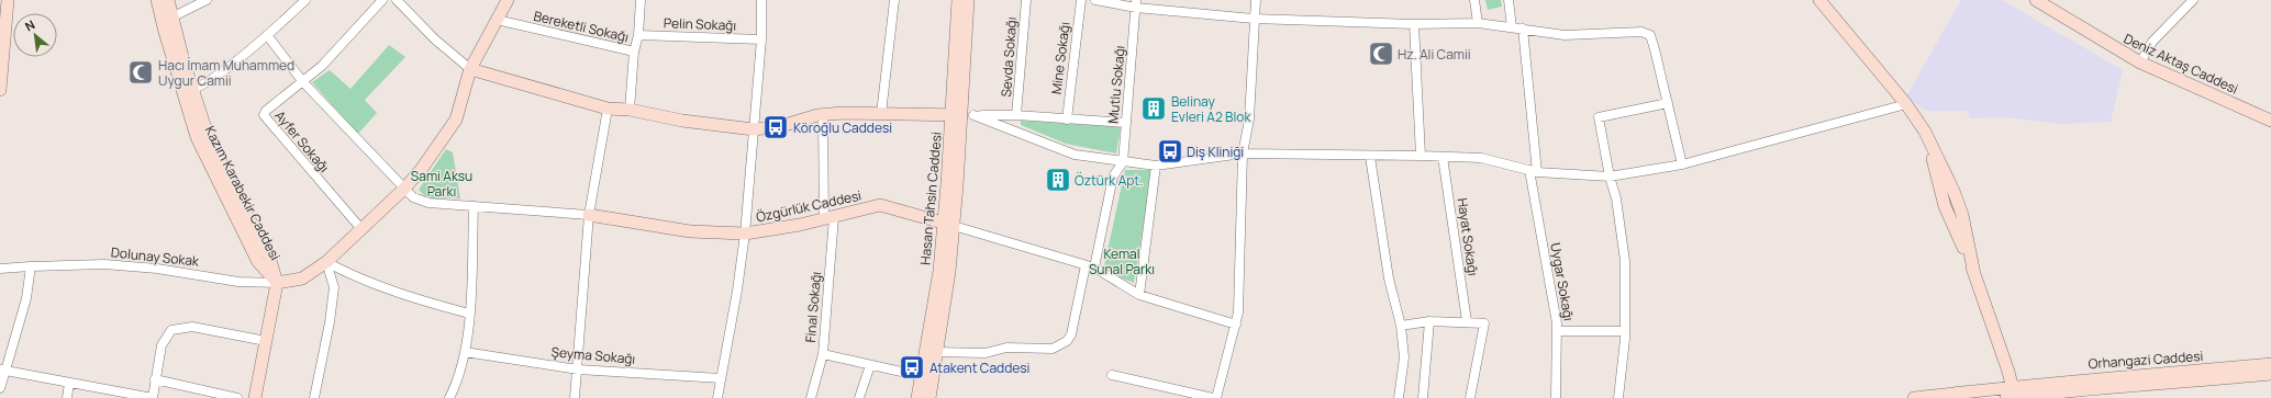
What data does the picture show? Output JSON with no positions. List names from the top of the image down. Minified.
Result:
{"streets":{"street":["Pelin Sokağı","Bereketli Sokağı","Sevda Sokağı","Mine Sokağı","Deniz Aktaş Caddesi","Mutlu Sokağı","Ayfer Sokağı","Kazım Karabekir Caddesi","Hasan Tahsin Caddesi","Özgürlük Caddesi","Hayat Sokağı","Dolunay Sokak","Uygar Sokağı","Final Sokağı","Şeyma Sokağı","Orhangazi Caddesi"]},"crossings":[["Kazım Karabekir Caddesi","Dolunay Sokak"],["Hasan Tahsin Caddesi","Özgürlük Caddesi"],["Özgürlük Caddesi","Final Sokağı"]],"parks":["Sami Aksu Parkı","Kemal Sunal Parkı"],"places":{"mosque":["Hz. Ali Camii","Hacı İmam Muhammed Uygur Camii"],"building":["Belinay Evleri A2 Blok","Öztürk Apt."],"bus stop":["Köroğlu Caddesi","Diş Kliniği","Atakent Caddesi"]},"north":"top left"}
